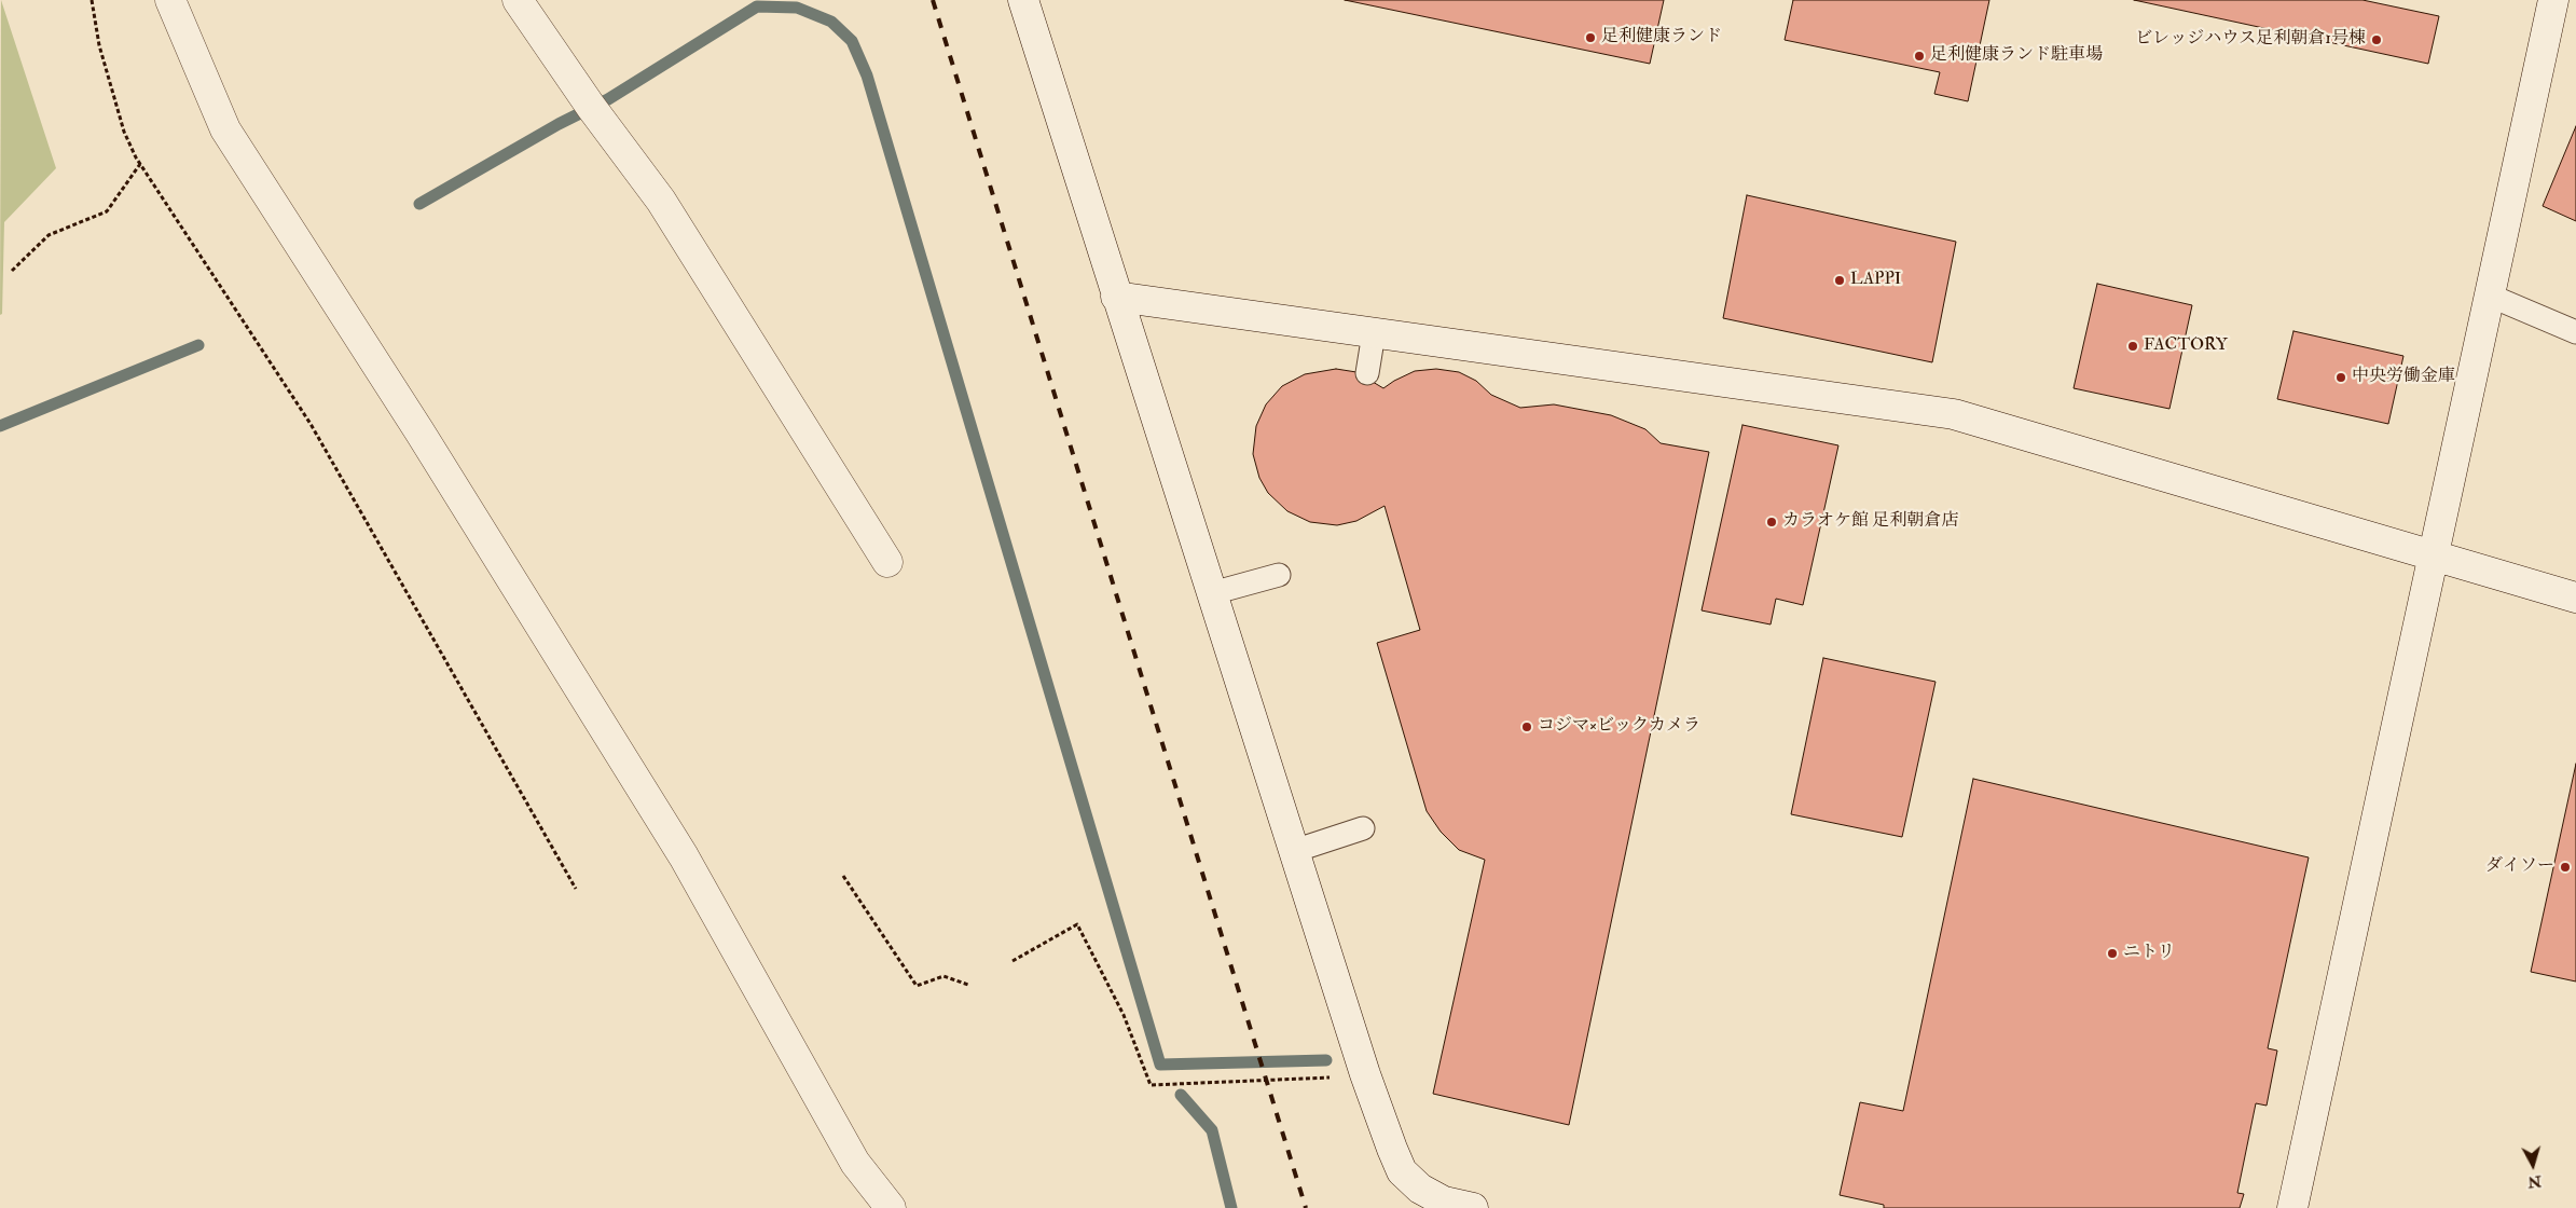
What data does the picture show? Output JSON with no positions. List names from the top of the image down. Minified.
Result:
{"places":["足利健康ランド","ビレッジハウス足利朝倉1号棟","足利健康ランド駐車場","LAPPI","FACTORY","中央労働金庫","カラオケ館 足利朝倉店","コジマ×ビックカメラ","ダイソー","ニトリ"],"north":"bottom"}
